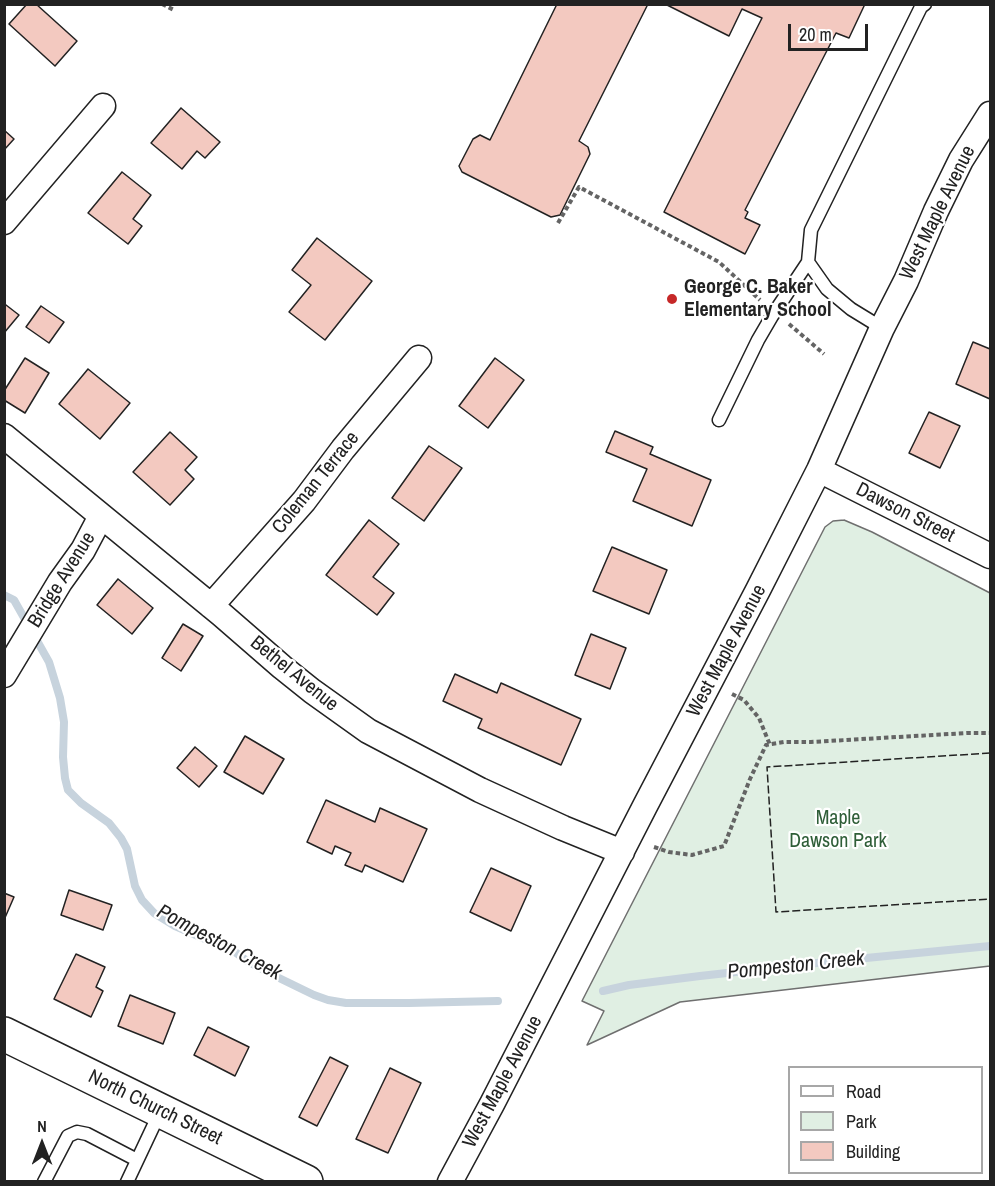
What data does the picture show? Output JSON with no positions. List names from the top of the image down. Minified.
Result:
{"streets":{"main road":["North Church Street"],"street":["West Maple Avenue","Coleman Terrace","Dawson Street","Bridge Avenue","Bethel Avenue"]},"crossings":[["West Maple Avenue","Dawson Street"],["West Maple Avenue","Bethel Avenue"],["Coleman Terrace","Bethel Avenue"],["Bridge Avenue","Bethel Avenue"]],"water":["Pompeston Creek"],"parks":["Maple Dawson Park"],"places":["George C. Baker Elementary School"],"legend":["Road","Park","Building"],"scale_bar":"20 m","north":"top"}
